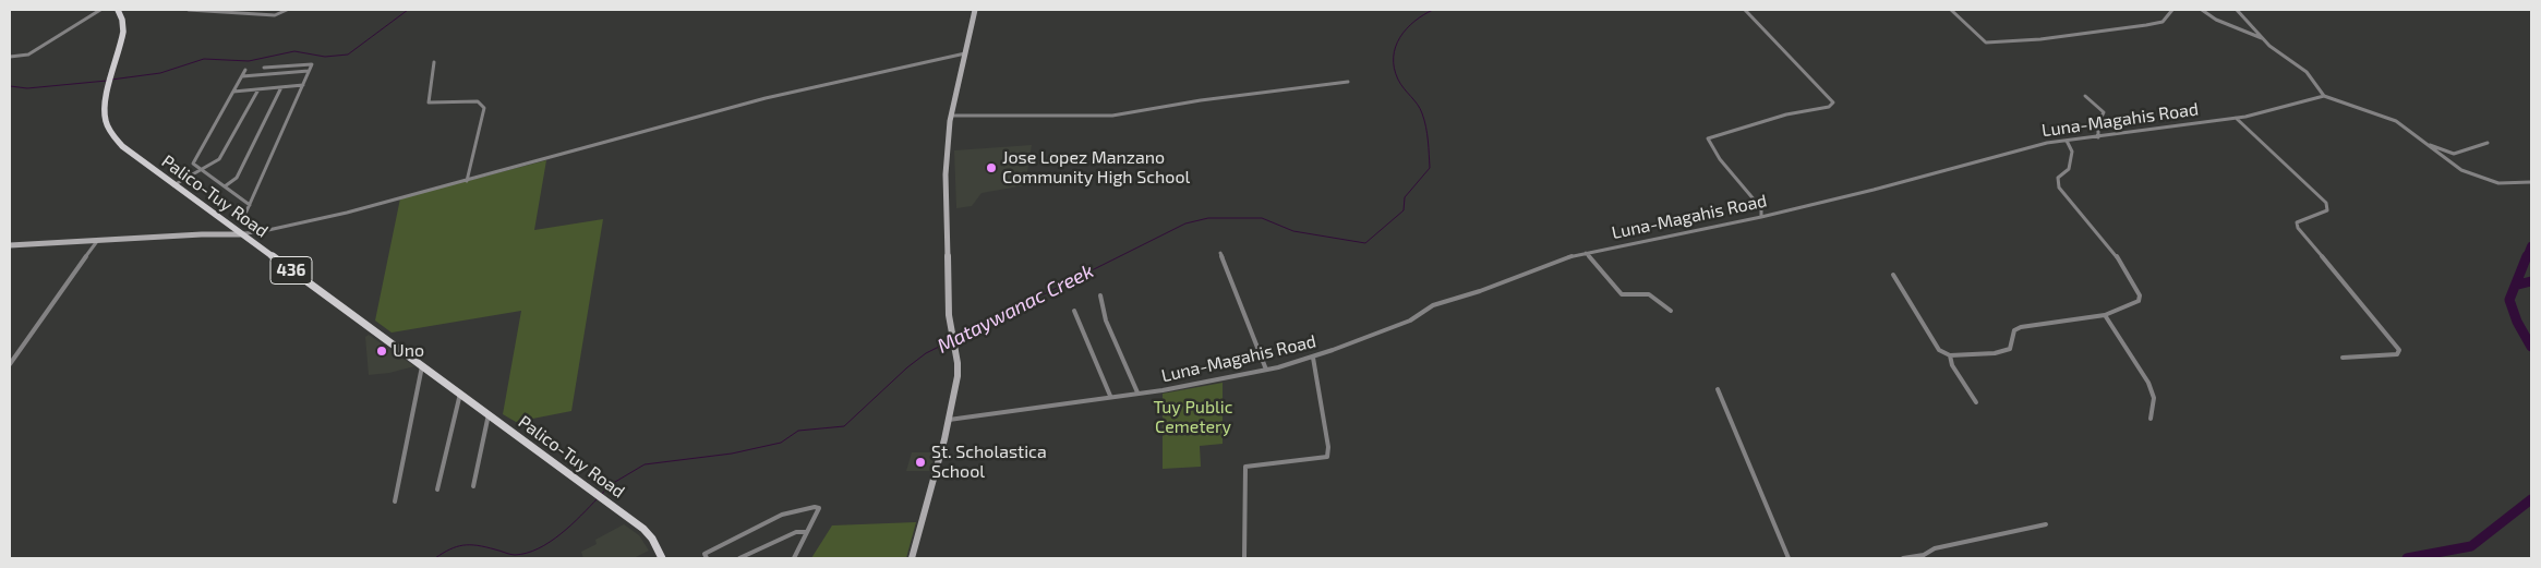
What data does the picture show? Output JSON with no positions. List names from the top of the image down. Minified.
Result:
{"streets":{"main road":["Palico-Tuy Road","436"],"street":["Luna-Magahis Road"]},"water":["Mataywanac Creek"],"parks":["Tuy Public Cemetery"],"places":["Jose Lopez Manzano Community High School","Uno","St. Scholastica School"]}
